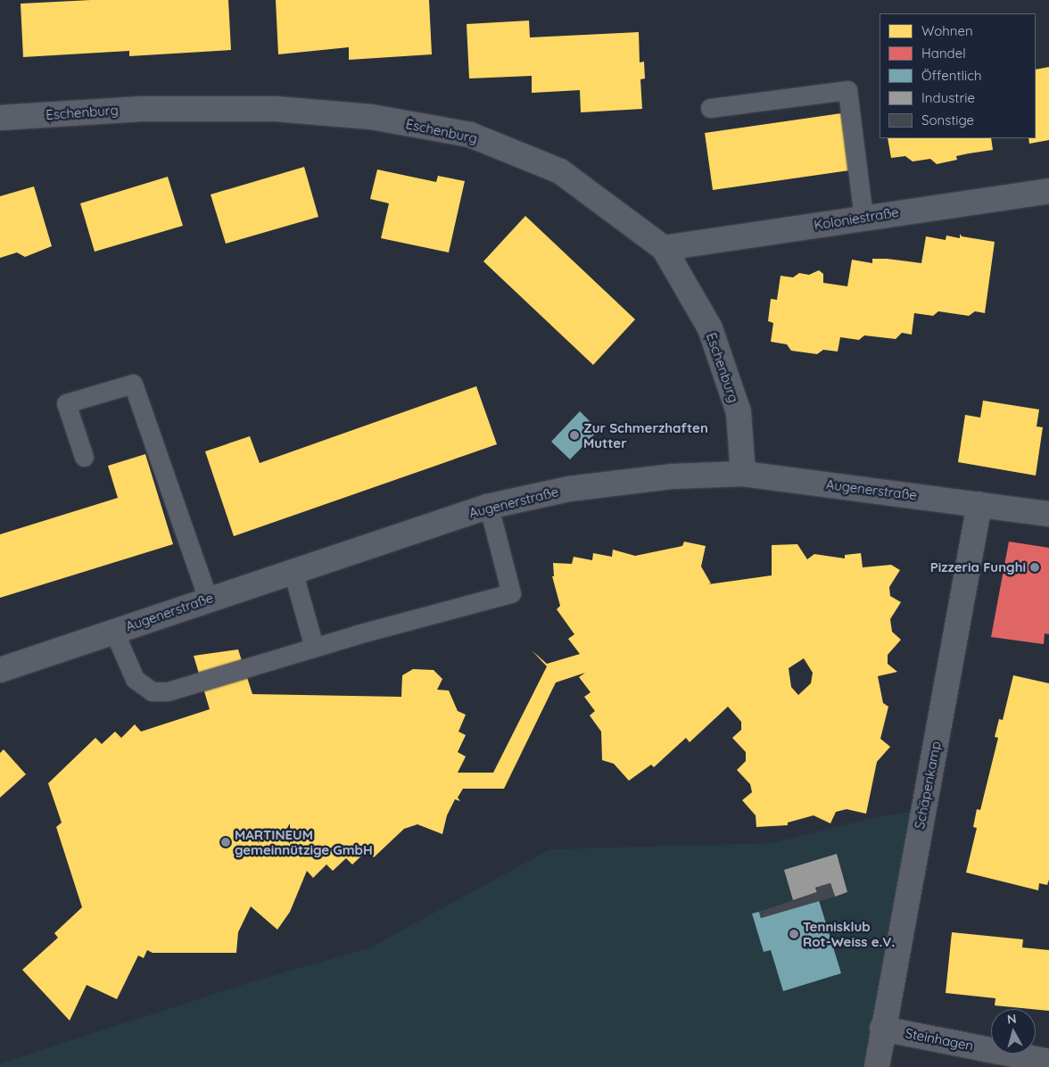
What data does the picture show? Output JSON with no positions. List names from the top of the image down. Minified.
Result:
{"streets":{"street":["Eschenburg","Koloniestraße","Augenerstraße","Schäpenkamp","Steinhagen"]},"crossings":[["Eschenburg","Koloniestraße"],["Eschenburg","Augenerstraße"],["Augenerstraße","Schäpenkamp"],["Schäpenkamp","Steinhagen"]],"places":["Zur Schmerzhaften Mutter","Pizzeria Funghi","MARTINEUM gemeinnützige GmbH","Tennisklub Rot-Weiss e.V."],"legend":["Wohnen","Handel","Öffentlich","Industrie","Sonstige"],"north":"top"}
